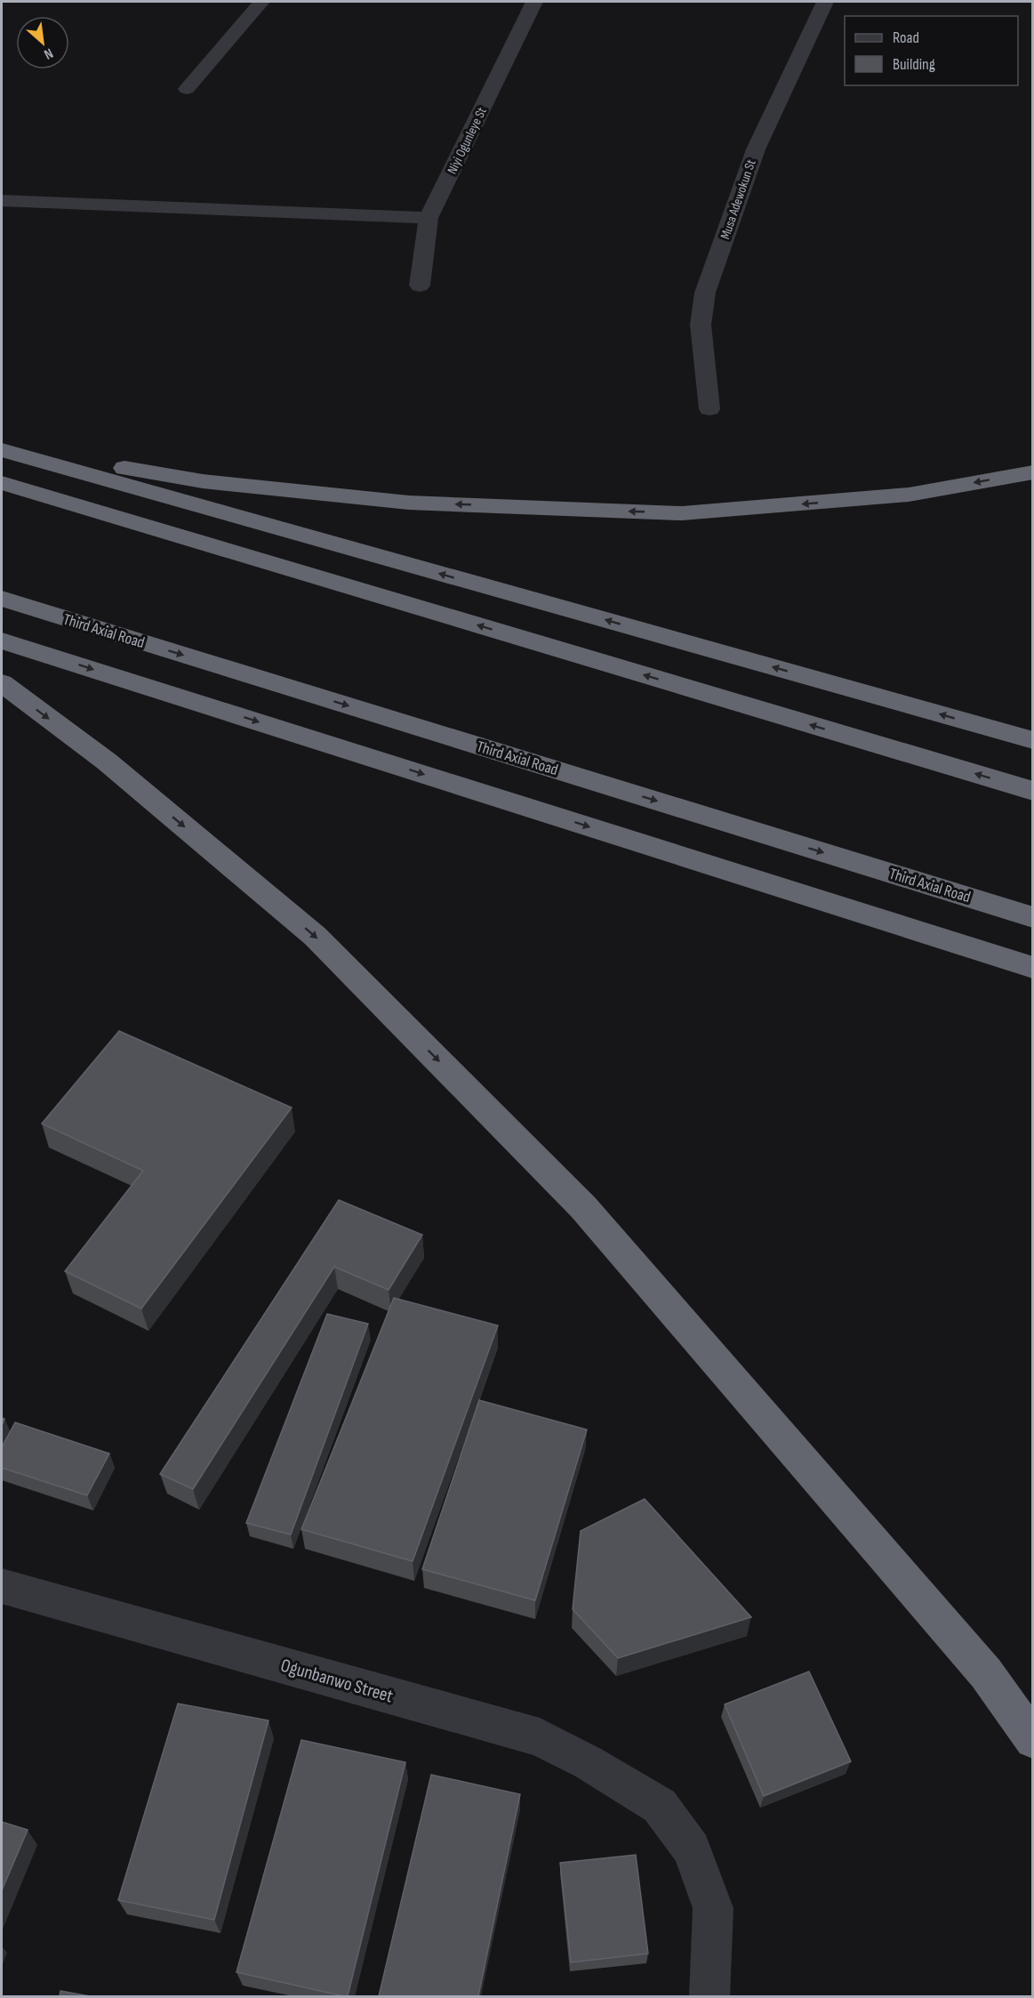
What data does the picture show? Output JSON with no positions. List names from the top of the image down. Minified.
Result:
{"streets":{"highway":["Third Axial Road"],"street":["Niyi Ogunleye St","Musa Adewokun St","Ogunbanwo Street"]},"legend":["Road","Building"],"north":"bottom right"}
